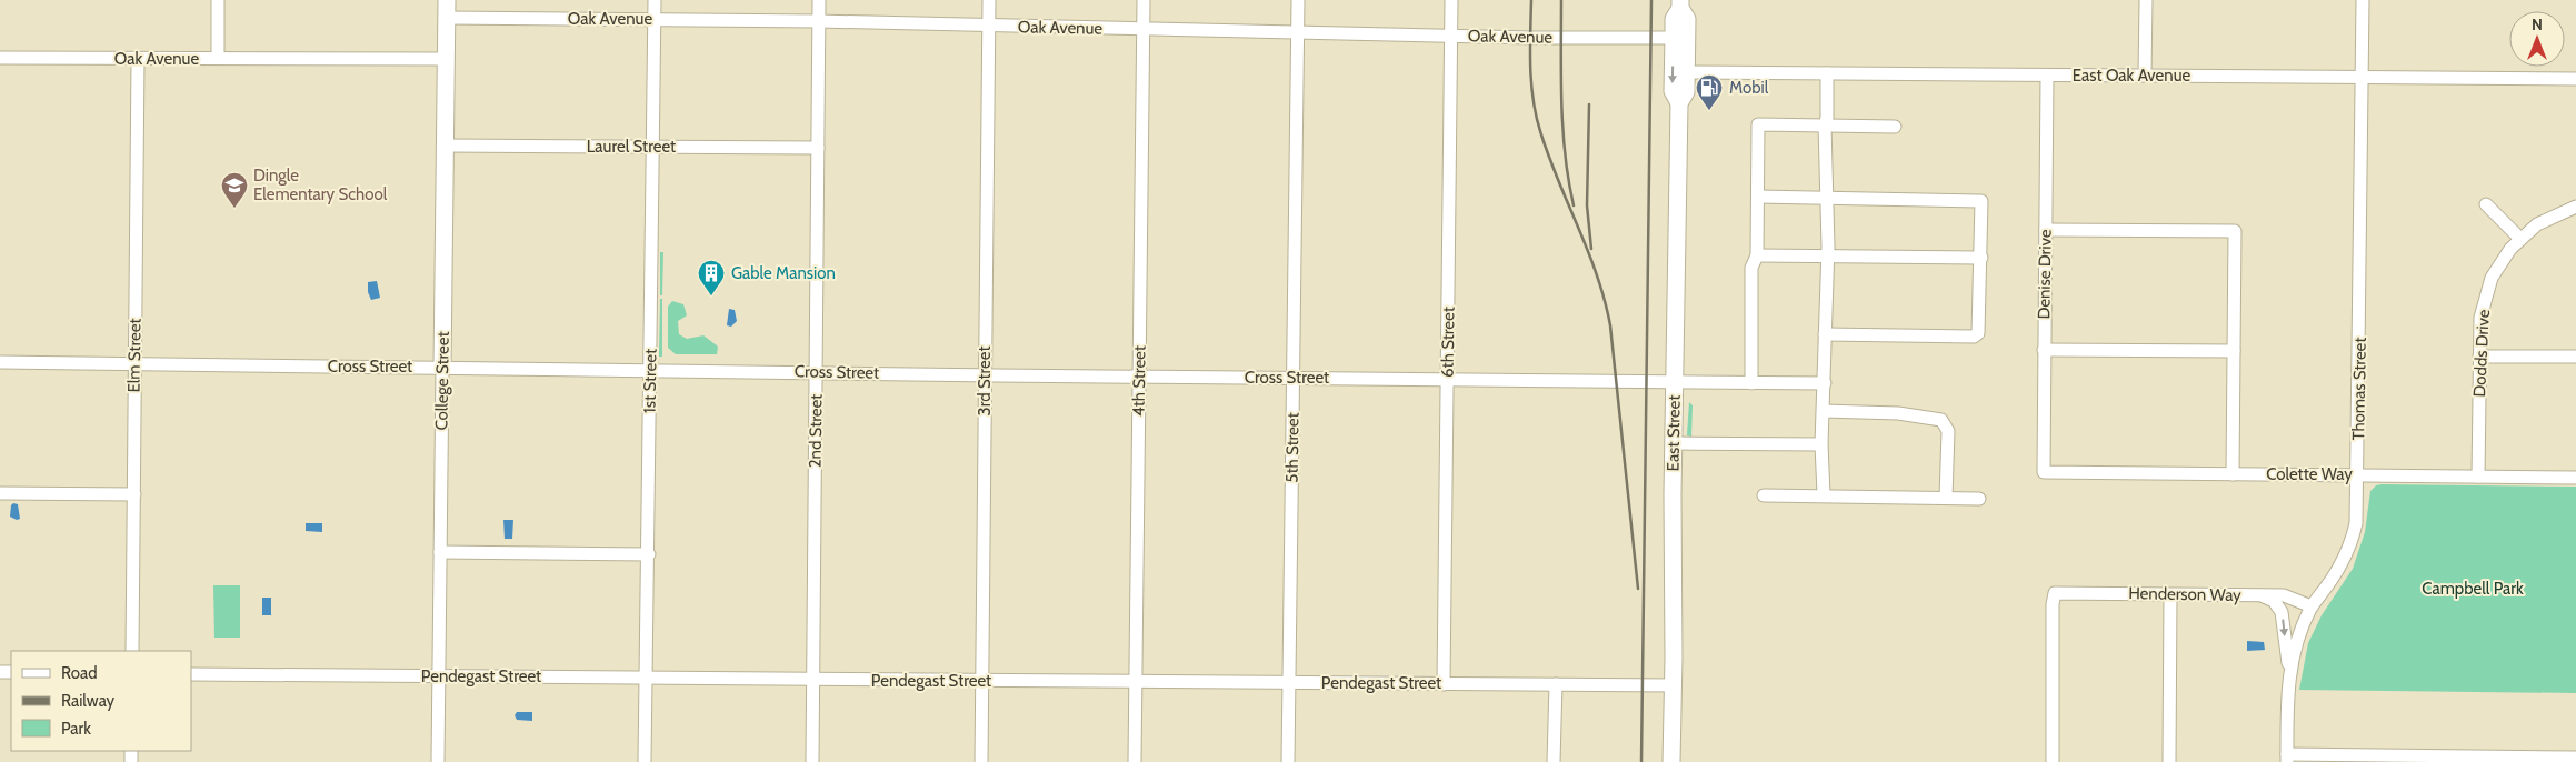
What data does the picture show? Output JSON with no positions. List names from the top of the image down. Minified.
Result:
{"streets":{"main road":["College Street","East Street"],"street":["Oak Avenue","East Oak Avenue","Laurel Street","Denise Drive","6th Street","Dodds Drive","Elm Street","Cross Street","1st Street","3rd Street","4th Street","Thomas Street","2nd Street","5th Street","Colette Way","Henderson Way","Pendegast Street"]},"crossings":[["Oak Avenue","6th Street"],["Oak Avenue","Elm Street"],["Oak Avenue","College Street"],["Oak Avenue","1st Street"],["Oak Avenue","3rd Street"],["Oak Avenue","4th Street"],["Oak Avenue","2nd Street"],["Oak Avenue","East Street"],["Oak Avenue","5th Street"],["East Oak Avenue","Denise Drive"],["East Oak Avenue","Thomas Street"],["East Oak Avenue","East Street"],["Laurel Street","College Street"],["Laurel Street","1st Street"],["Laurel Street","2nd Street"],["Denise Drive","Colette Way"],["6th Street","Cross Street"],["6th Street","Pendegast Street"],["Dodds Drive","Colette Way"],["Elm Street","Cross Street"],["Cross Street","College Street"],["Cross Street","1st Street"],["Cross Street","3rd Street"],["Cross Street","4th Street"],["Cross Street","2nd Street"],["Cross Street","East Street"],["Cross Street","5th Street"],["College Street","Pendegast Street"],["1st Street","Pendegast Street"],["3rd Street","Pendegast Street"],["4th Street","Pendegast Street"],["Thomas Street","Colette Way"],["Thomas Street","Henderson Way"],["2nd Street","Pendegast Street"],["East Street","Pendegast Street"],["5th Street","Pendegast Street"]],"parks":["Campbell Park"],"places":{"fuel station":["Mobil"],"school or university":["Dingle Elementary School"],"building":["Gable Mansion"]},"legend":["Road","Railway","Park"],"north":"top"}
